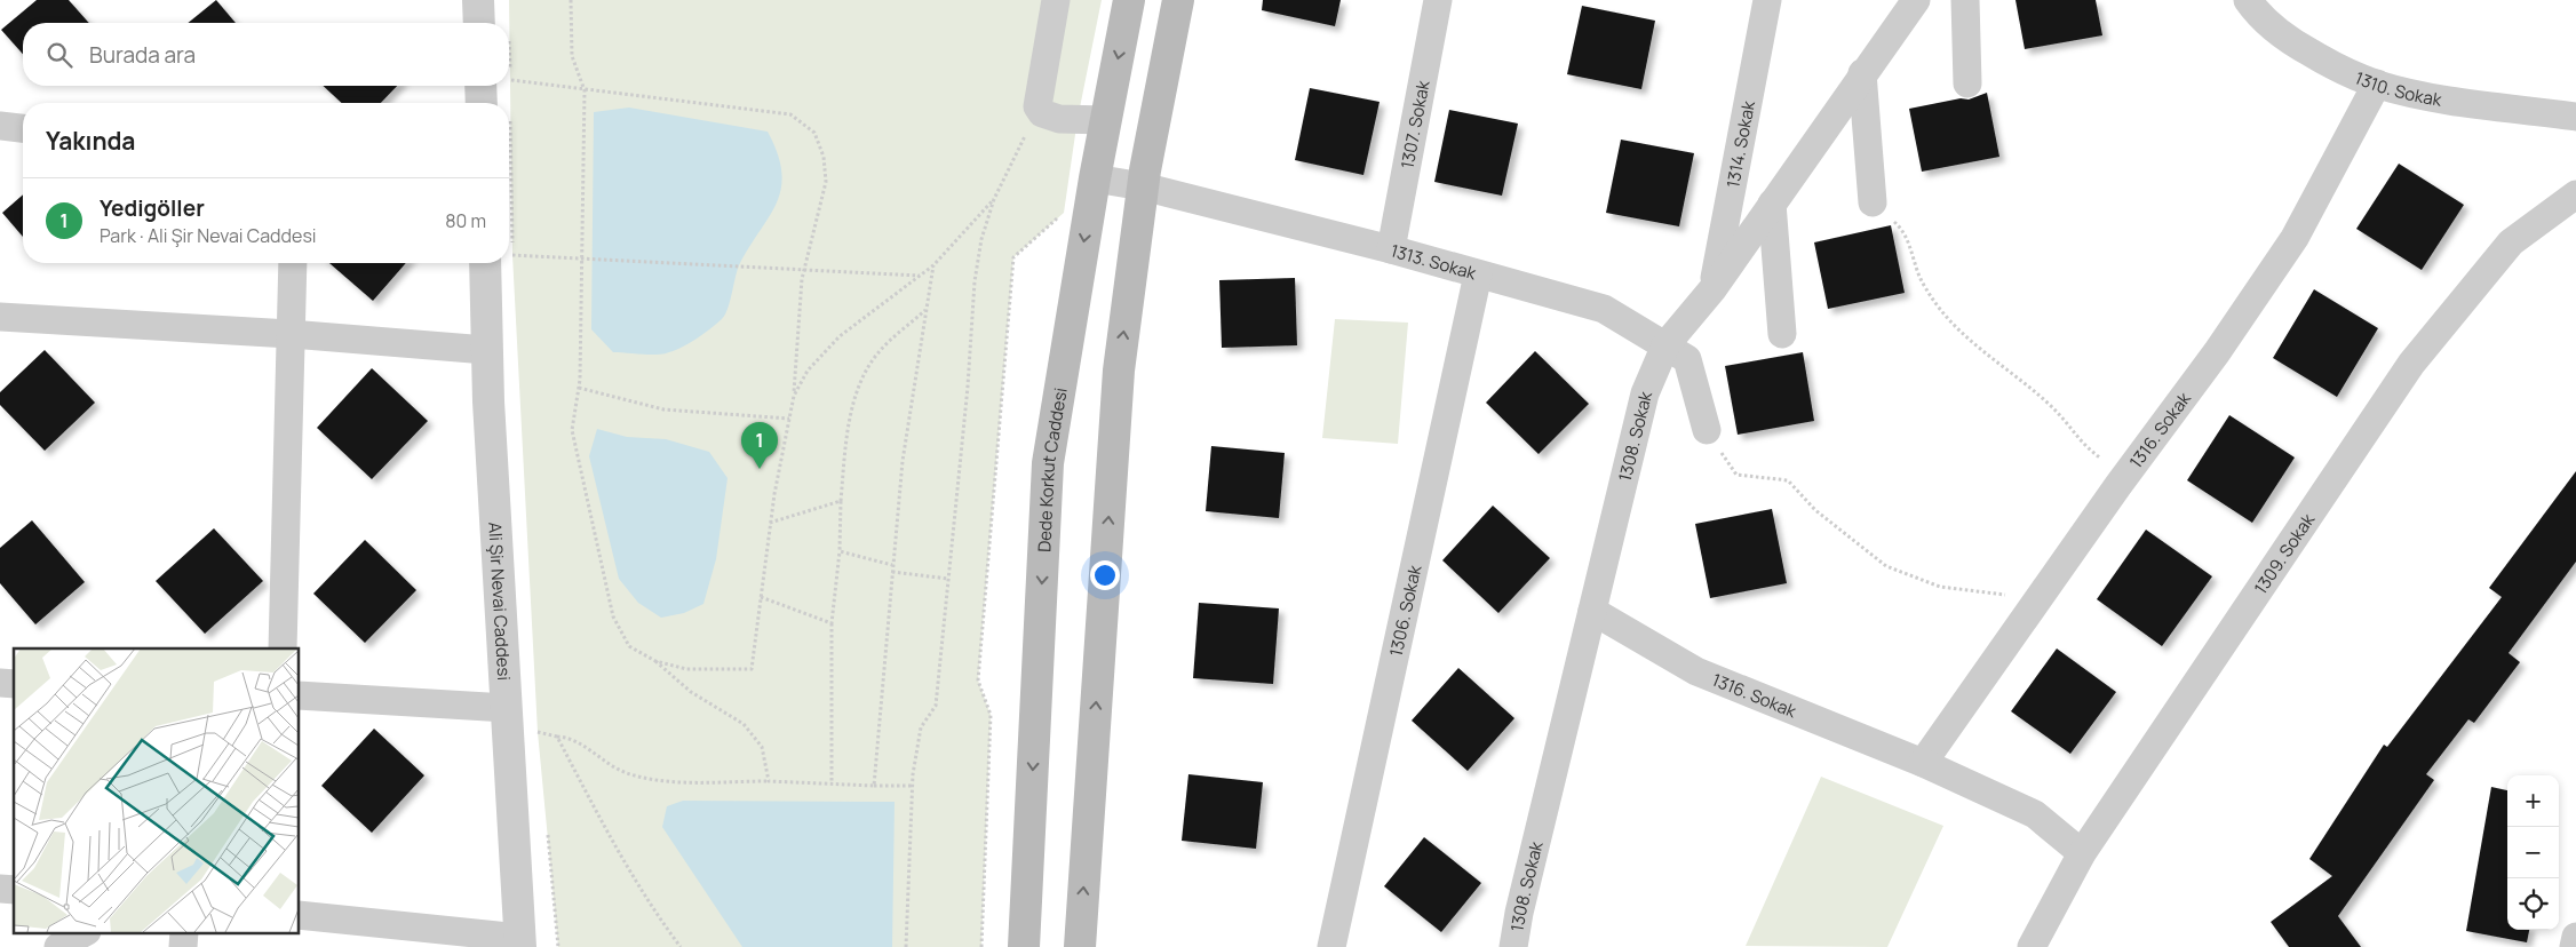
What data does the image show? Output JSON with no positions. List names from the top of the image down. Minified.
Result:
{"streets":{"main road":["Dede Korkut Caddesi"],"street":["1310. Sokak","1307. Sokak","1314. Sokak","1313. Sokak","1316. Sokak","1308. Sokak","1309. Sokak","Ali Şir Nevai Caddesi","1306. Sokak"]},"crossings":[["1310. Sokak","1316. Sokak"],["1307. Sokak","1313. Sokak"],["1314. Sokak","1308. Sokak"],["1313. Sokak","1308. Sokak"],["1313. Sokak","Dede Korkut Caddesi"],["1313. Sokak","1306. Sokak"],["1316. Sokak","1308. Sokak"],["1316. Sokak","1309. Sokak"]],"page":{"search":"Burada ara","heading":"Yakında","list":[{"mark":"1","name":"Yedigöller","note":"Park · Ali Şir Nevai Caddesi","value":"80 m"}],"pins":"1","map_buttons":["+","−"]}}
